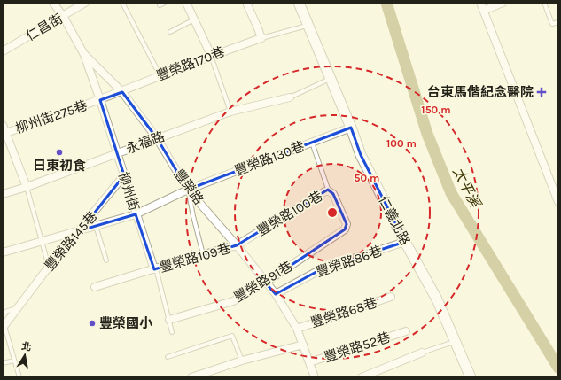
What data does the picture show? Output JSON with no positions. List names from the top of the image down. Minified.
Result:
{"streets":{"street":["仁昌街","豐榮路170巷","柳州街275巷","永福路","豐榮路130巷","豐榮路","柳州街","豐榮路100巷","仁義北路","豐榮路145巷","豐榮路109巷","豐榮路86巷","豐榮路91巷","豐榮路68巷","豐榮路52巷"]},"crossings":[["仁昌街","豐榮路"],["豐榮路170巷","柳州街275巷"],["豐榮路170巷","豐榮路"],["豐榮路170巷","柳州街"],["柳州街275巷","柳州街"],["永福路","豐榮路"],["永福路","柳州街"],["豐榮路130巷","豐榮路"],["豐榮路130巷","柳州街"],["豐榮路130巷","仁義北路"],["豐榮路130巷","豐榮路145巷"],["豐榮路","柳州街"],["豐榮路","豐榮路100巷"],["豐榮路","豐榮路109巷"],["豐榮路","豐榮路86巷"],["豐榮路","豐榮路91巷"],["豐榮路","豐榮路68巷"],["豐榮路","豐榮路52巷"],["柳州街","豐榮路145巷"],["柳州街","豐榮路109巷"],["豐榮路100巷","豐榮路109巷"],["豐榮路100巷","豐榮路91巷"],["仁義北路","豐榮路86巷"]],"water":["太平溪"],"places":{"health":["台東馬偕紀念醫院"],"other":["日東初食","豐榮國小"]},"north":"top","rings":["150 m","100 m","50 m"]}
